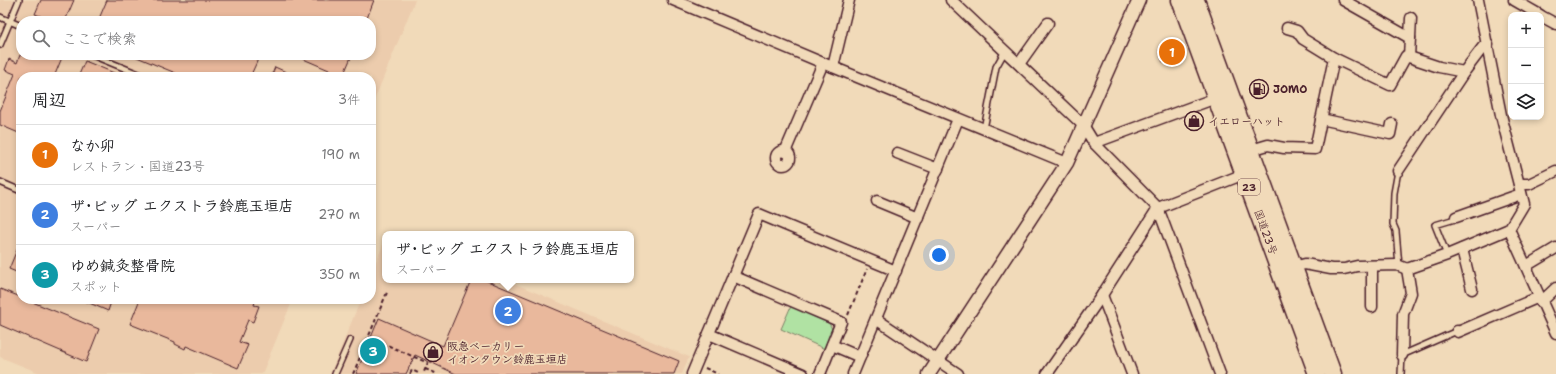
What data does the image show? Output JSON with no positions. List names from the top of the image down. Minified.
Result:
{"streets":{"highway":["23","国道23号"]},"places":{"fuel station":["JOMO"],"shop":["イエローハット","阪急ベーカリー イオンタウン鈴鹿玉垣店"]},"page":{"map_buttons":["+","−"],"search":"ここで検索","pins":["1","2","3"],"heading":["周辺","3件"],"list":[{"mark":"1","name":"なか卯","note":"レストラン · 国道23号","value":"190 m"},{"mark":"2","name":"ザ･ビッグ エクストラ鈴鹿玉垣店","note":"スーパー","value":"270 m"},{"mark":"3","name":"ゆめ鍼灸整骨院","note":"スポット","value":"350 m"}],"popup":["ザ･ビッグ エクストラ鈴鹿玉垣店","スーパー"]}}
